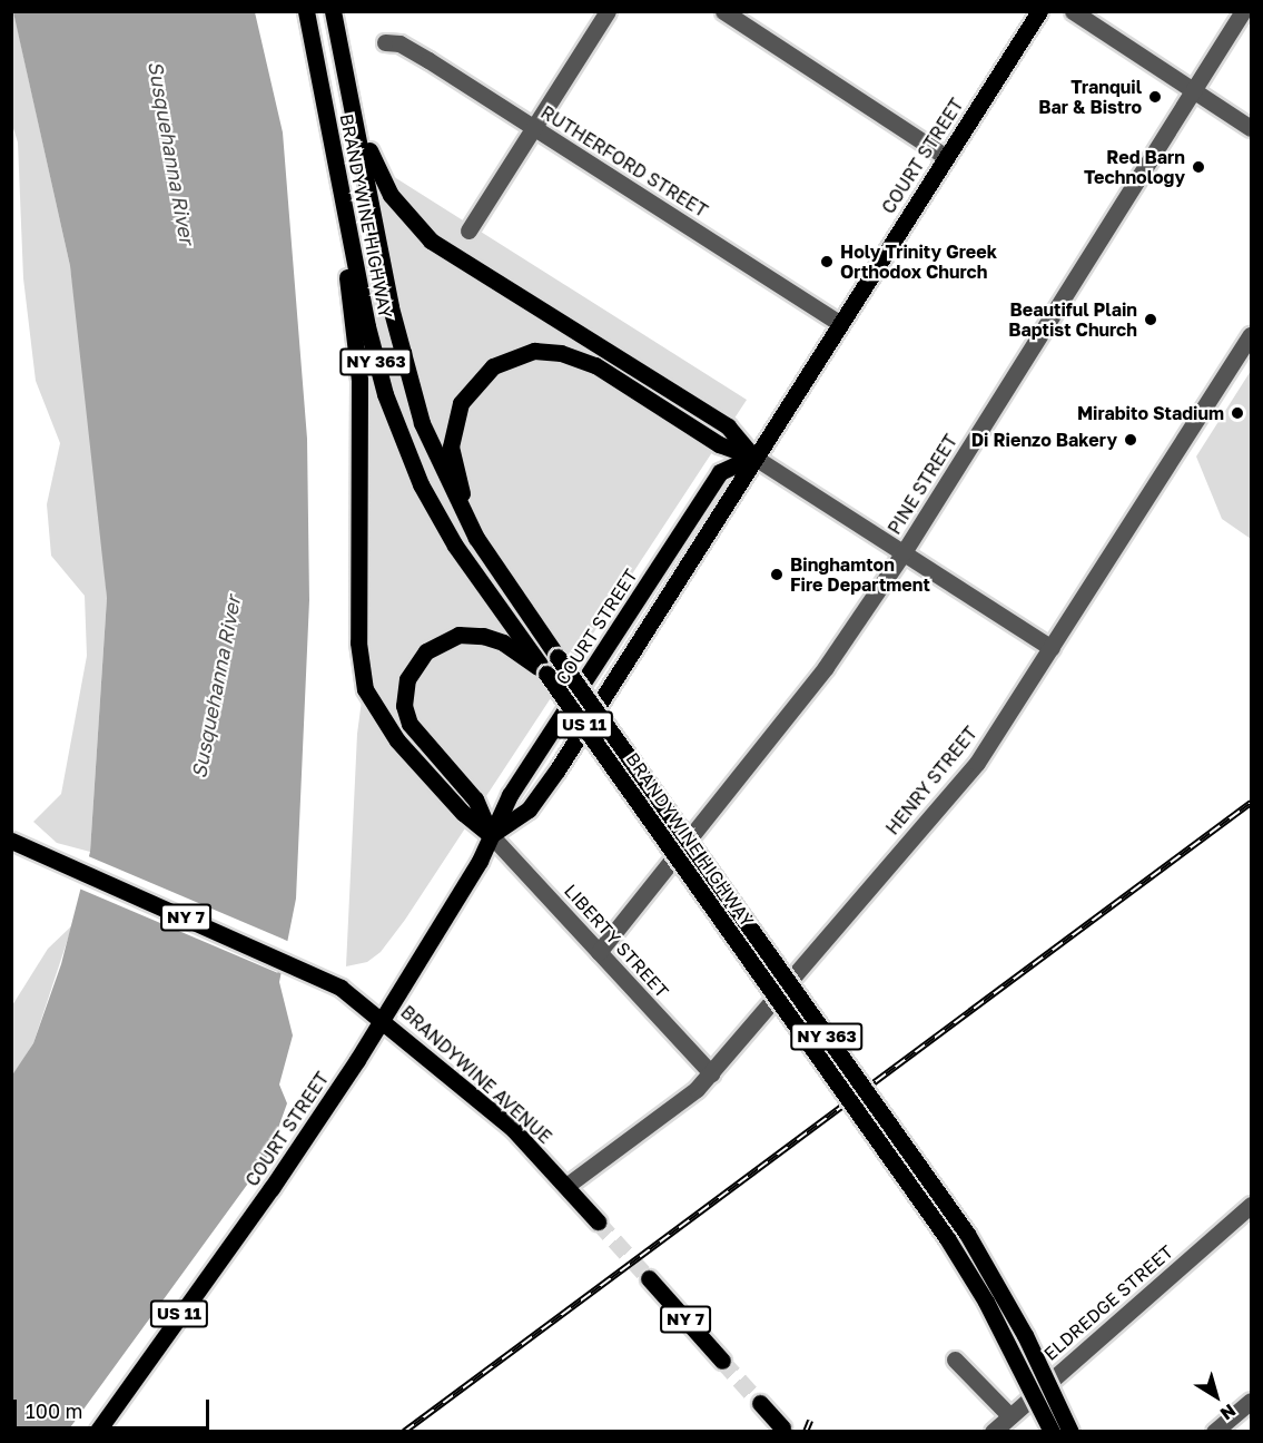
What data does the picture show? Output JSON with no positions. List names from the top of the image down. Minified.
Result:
{"streets":{"main road":["COURT STREET","BRANDYWINE HIGHWAY","NY 363","US 11","NY 7","BRANDYWINE AVENUE"],"street":["RUTHERFORD STREET","PINE STREET","HENRY STREET","LIBERTY STREET","ELDREDGE STREET"]},"crossings":[["COURT STREET","RUTHERFORD STREET"],["COURT STREET","NY 7"],["COURT STREET","LIBERTY STREET"],["COURT STREET","BRANDYWINE AVENUE"],["PINE STREET","LIBERTY STREET"],["HENRY STREET","LIBERTY STREET"],["HENRY STREET","BRANDYWINE AVENUE"],["NY 7","BRANDYWINE AVENUE"]],"water":["Susquehanna River"],"places":["Tranquil Bar & Bistro","Red Barn Technology","Holy Trinity Greek Orthodox Church","Beautiful Plain Baptist Church","Mirabito Stadium","Di Rienzo Bakery","Binghamton Fire Department"],"scale_bar":"100 m","north":"bottom right"}
